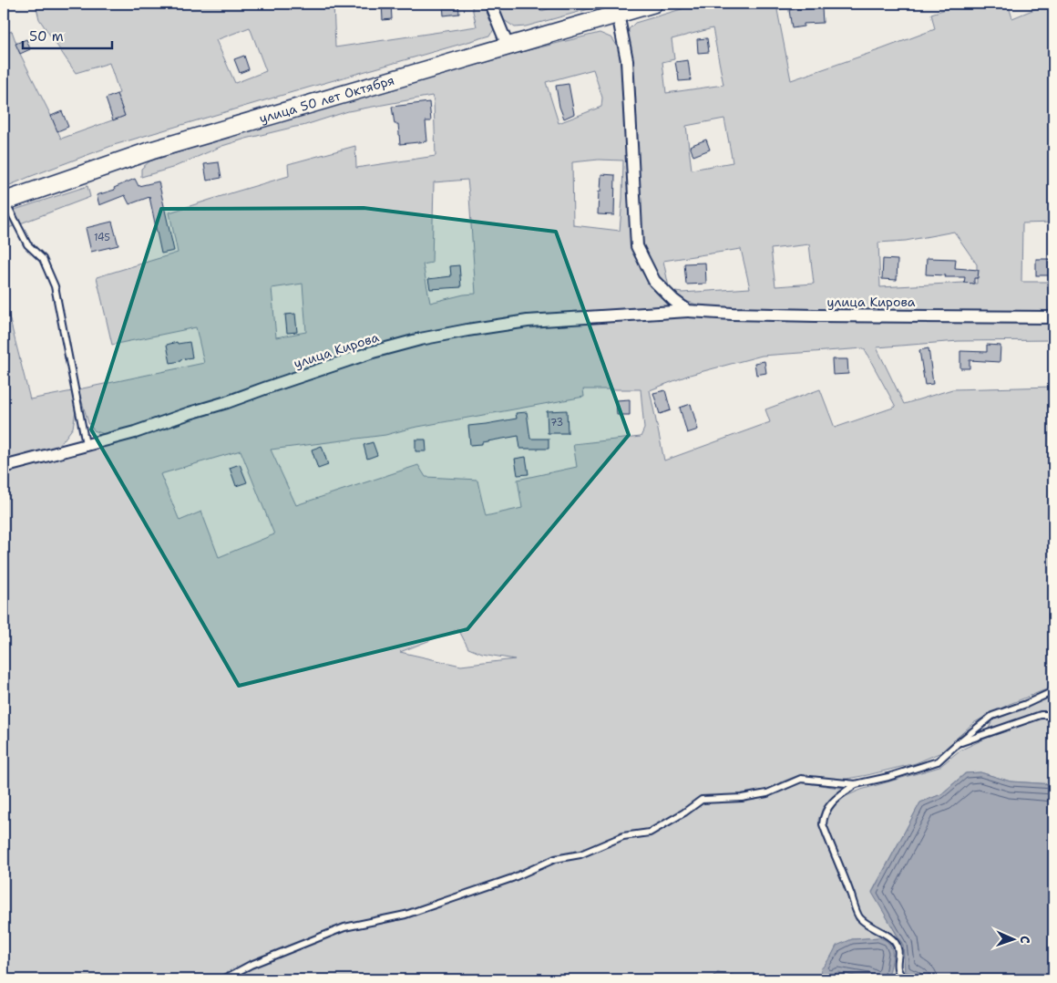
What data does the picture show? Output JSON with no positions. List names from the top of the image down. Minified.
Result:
{"streets":{"main road":["улица 50 лет Октября"],"street":["улица Кирова"]},"house_numbers":["145","73"],"scale_bar":"50 m","north":"right"}
